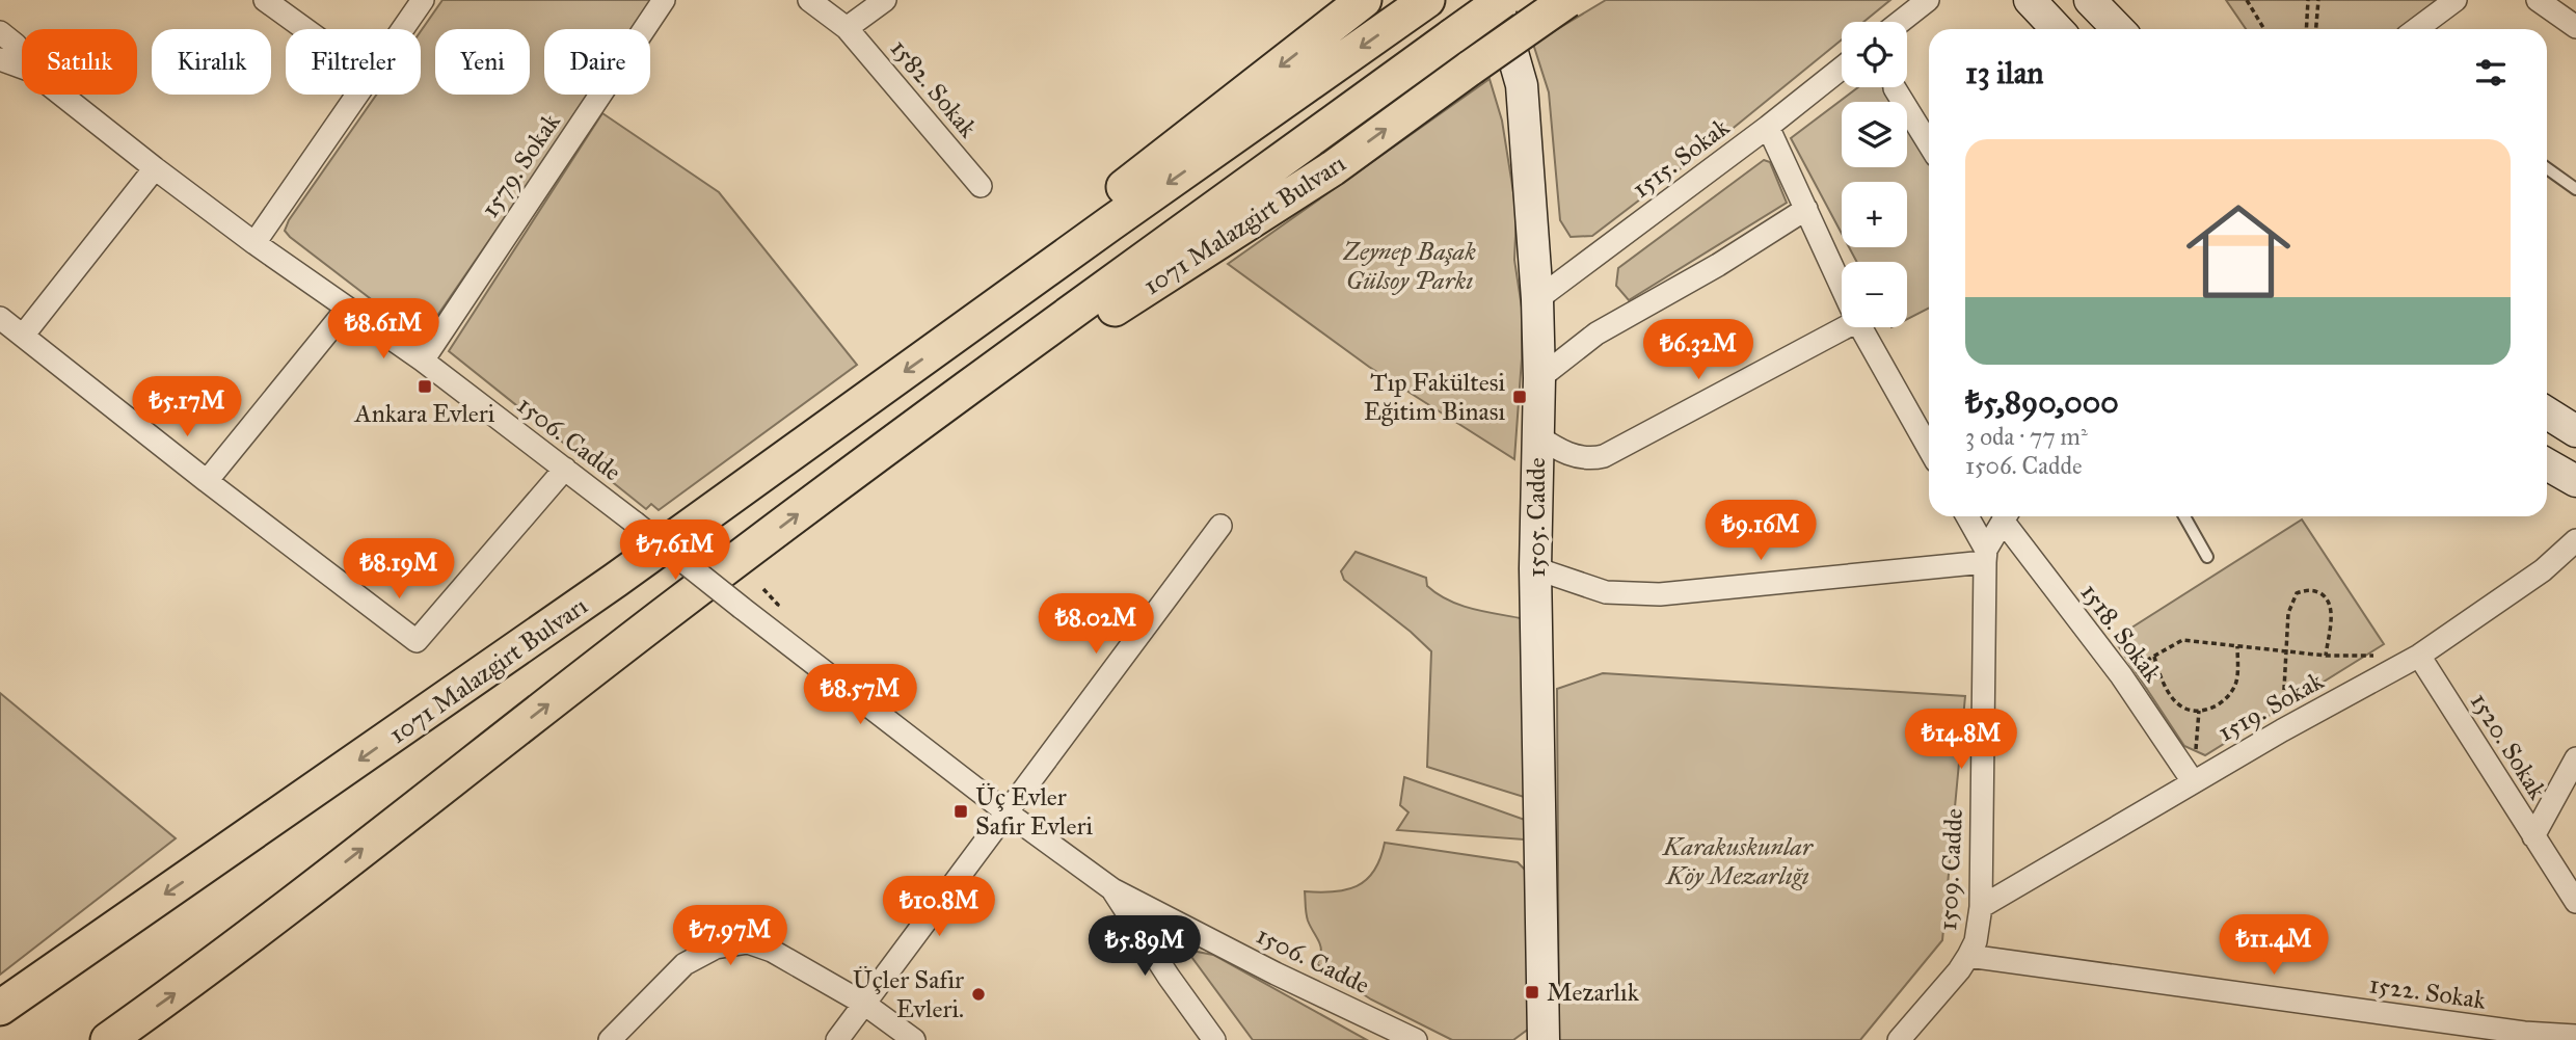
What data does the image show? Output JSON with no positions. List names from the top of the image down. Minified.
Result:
{"streets":{"main road":["1071 Malazgirt Bulvarı"],"street":["1582. Sokak","1515. Sokak","1579. Sokak","1506. Cadde","1505. Cadde","1518. Sokak","1519. Sokak","1520. Sokak","1509. Cadde","1522. Sokak"]},"crossings":[["1515. Sokak","1505. Cadde"],["1579. Sokak","1506. Cadde"],["1518. Sokak","1519. Sokak"],["1519. Sokak","1520. Sokak"],["1519. Sokak","1509. Cadde"],["1509. Cadde","1522. Sokak"]],"parks":["Zeynep Başak Gülsoy Parkı","Karakuskunlar Köy Mezarlığı"],"places":{"transit":["Ankara Evleri","Tıp Fakültesi Eğitim Binası","Üç Evler Safir Evleri","Mezarlık"],"other":["Üçler Safir Evleri."]},"page":{"map_buttons":["+","−"],"chip":["Satılık","Kiralık","Filtreler","Yeni","Daire"],"heading":"13 ilan","list":[{"name":"₺5,890,000","note":"3 oda · 77 m² · 1506. Cadde"}],"price":["₺8.61M","₺6.32M","₺5.17M","₺9.16M","₺7.61M","₺8.19M","₺8.02M","₺8.57M","₺14.8M","₺10.8M","₺7.97M","₺11.4M","₺5.89M"]}}
